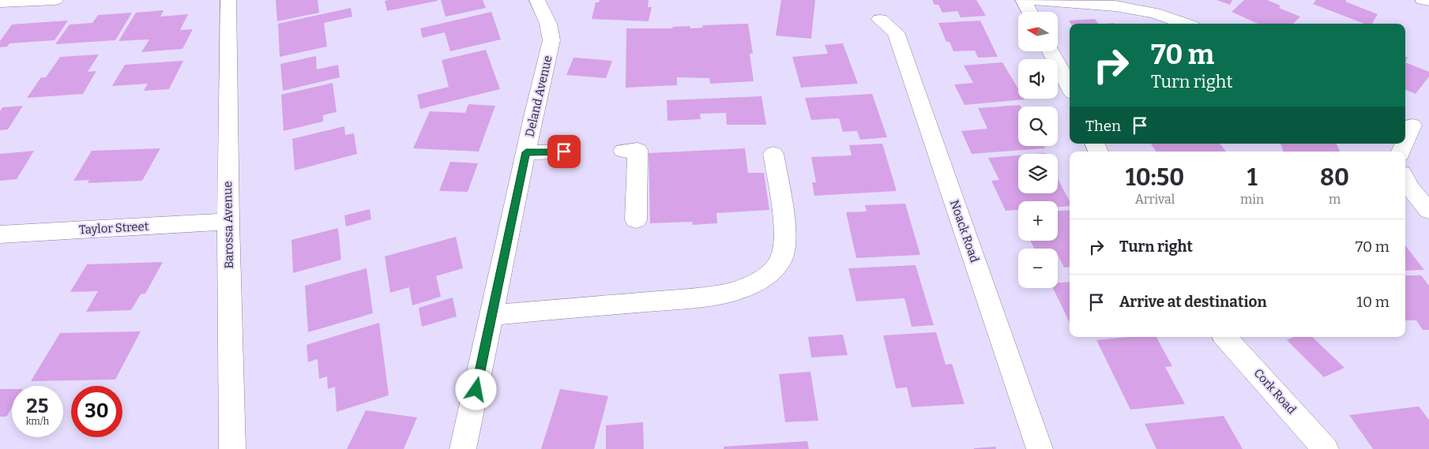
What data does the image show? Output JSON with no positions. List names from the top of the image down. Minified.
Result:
{"streets":{"street":["Deland Avenue","Barossa Avenue","Taylor Street","Noack Road","Cork Road"]},"crossings":[["Barossa Avenue","Taylor Street"]],"north":"left","page":{"map_buttons":["+","−"],"turn":["70 m","Turn right"],"then":"Then","eta":["10:50","Arrival","1","min","80","m"],"list":[{"name":"Turn right","value":"70 m"},{"name":"Arrive at destination","value":"10 m"}],"speed":"25 km/h","limit":"30"}}
